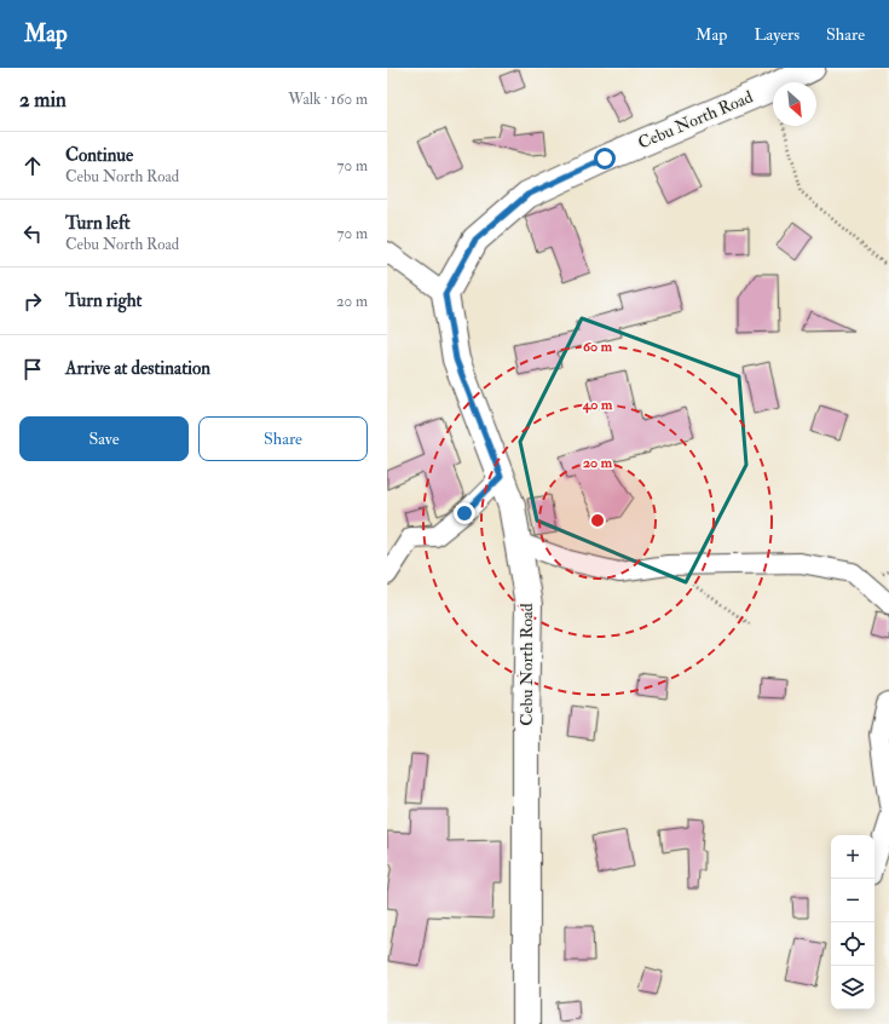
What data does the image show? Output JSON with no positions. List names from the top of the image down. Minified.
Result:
{"streets":{"main road":["Cebu North Road"]},"north":"bottom right","page":{"header":"Map","nav":["Map","Layers","Share"],"heading":["2 min","Walk · 160 m"],"list":[["Continue","Cebu North Road","70 m"],["Turn left","Cebu North Road","70 m"],["Turn right","20 m"],"Arrive at destination"],"buttons":["Save","Share"],"map_buttons":["+","−"]},"rings":["60 m","40 m","20 m"]}
